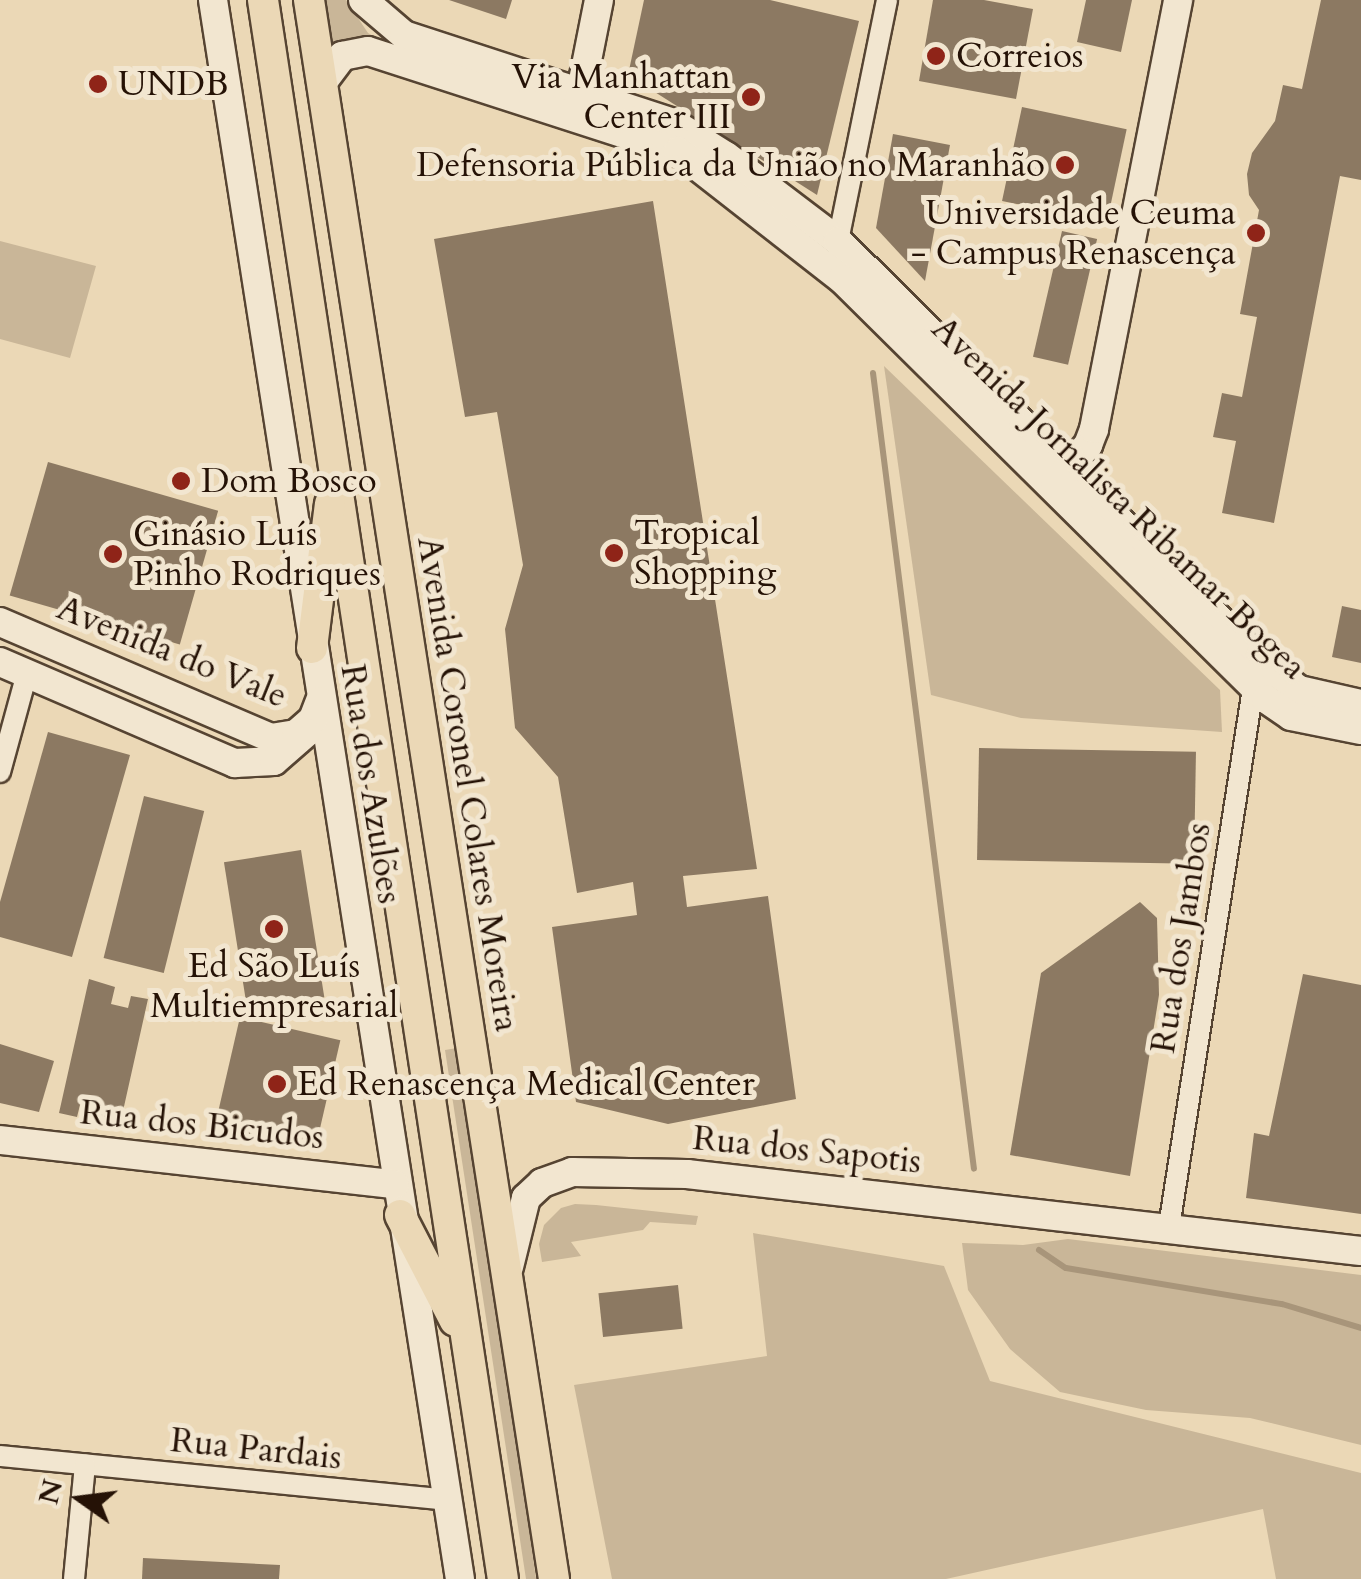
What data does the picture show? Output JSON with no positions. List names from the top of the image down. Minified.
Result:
{"streets":{"main road":["Avenida Jornalista Ribamar Bogea","Avenida do Vale","Rua dos Azulões","Avenida Coronel Colares Moreira","Rua dos Bicudos","Rua dos Sapotis"],"street":["Rua dos Jambos","Rua Pardais"]},"crossings":[["Avenida Jornalista Ribamar Bogea","Avenida Coronel Colares Moreira"],["Avenida Jornalista Ribamar Bogea","Rua dos Jambos"],["Avenida do Vale","Rua dos Azulões"],["Rua dos Azulões","Rua dos Bicudos"],["Rua dos Azulões","Rua Pardais"],["Avenida Coronel Colares Moreira","Rua dos Sapotis"],["Rua dos Jambos","Rua dos Sapotis"]],"places":["Correios","UNDB","Via Manhattan Center III","Defensoria Pública da União no Maranhão","Universidade Ceuma - Campus Renascença","Dom Bosco","Tropical Shopping","Ginásio Luís Pinho Rodriques","Ed São Luís Multiempresarial","Ed Renascença Medical Center"],"north":"left"}
